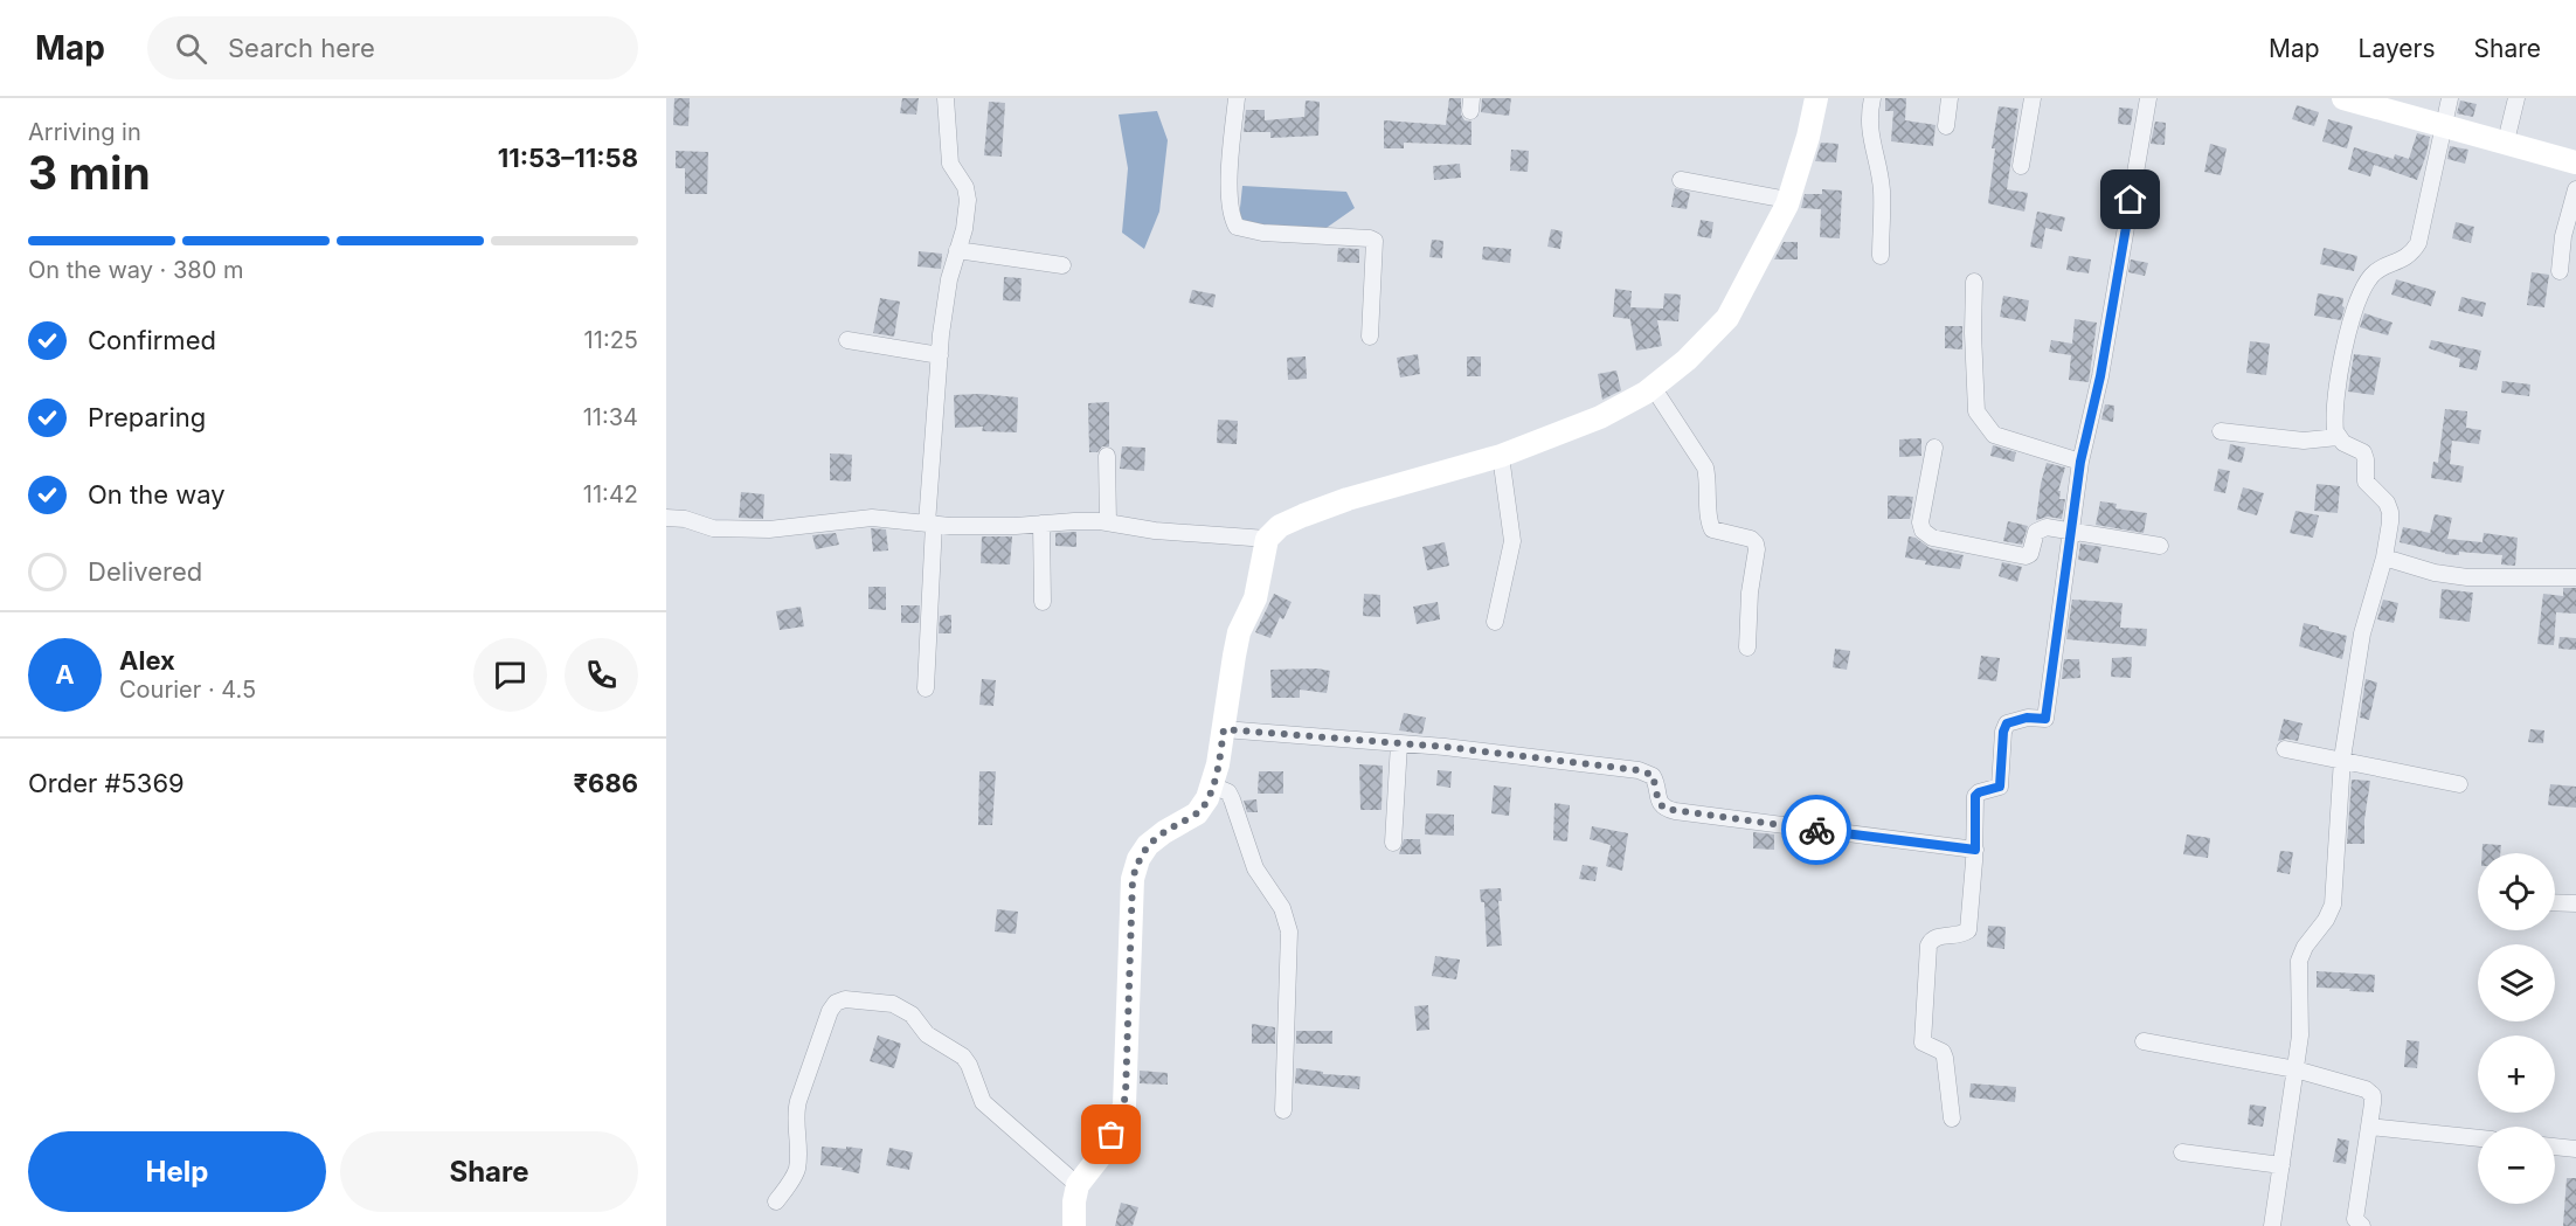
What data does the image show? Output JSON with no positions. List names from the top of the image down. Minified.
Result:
{"page":{"header":"Map","search":"Search here","nav":["Map","Layers","Share"],"heading":["3 min","Arriving in","11:53–11:58"],"panel":["Alex","Courier · 4.5","Order #5369","₹686"],"bar":"On the way · 380 m","list":[["Confirmed","11:25"],["Preparing","11:34"],["On the way","11:42"],"Delivered"],"round":"A","map_buttons":["+","−"],"buttons":["Help","Share"]}}
